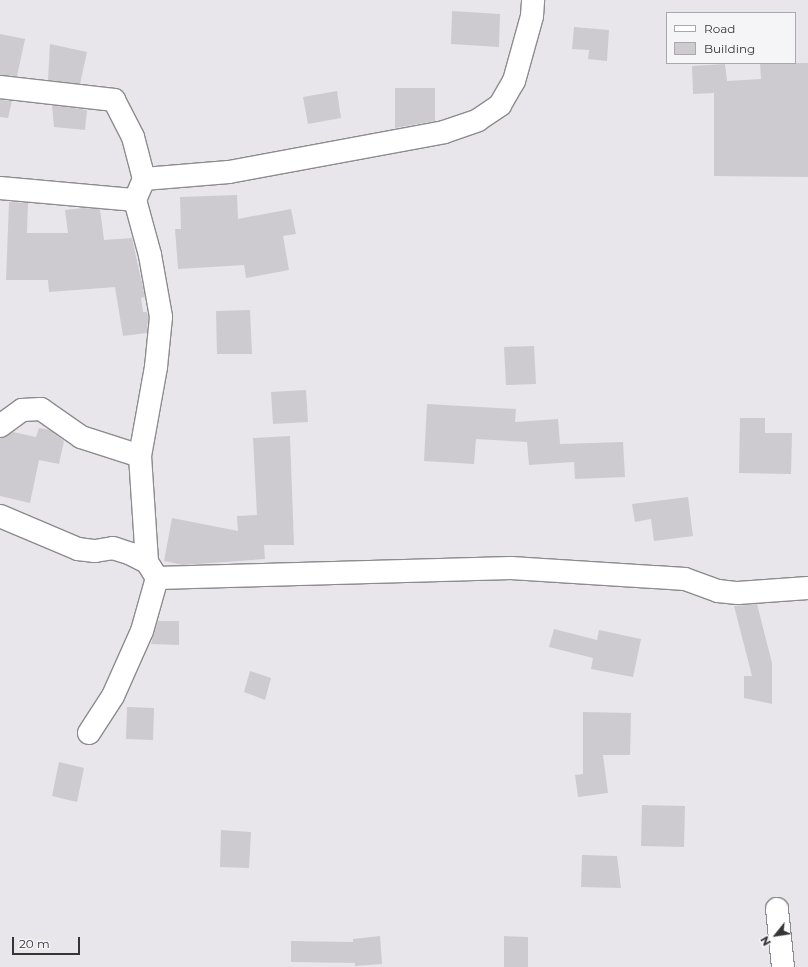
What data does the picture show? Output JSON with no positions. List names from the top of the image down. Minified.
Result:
{"legend":["Road","Building"],"scale_bar":"20 m","north":"bottom left"}
